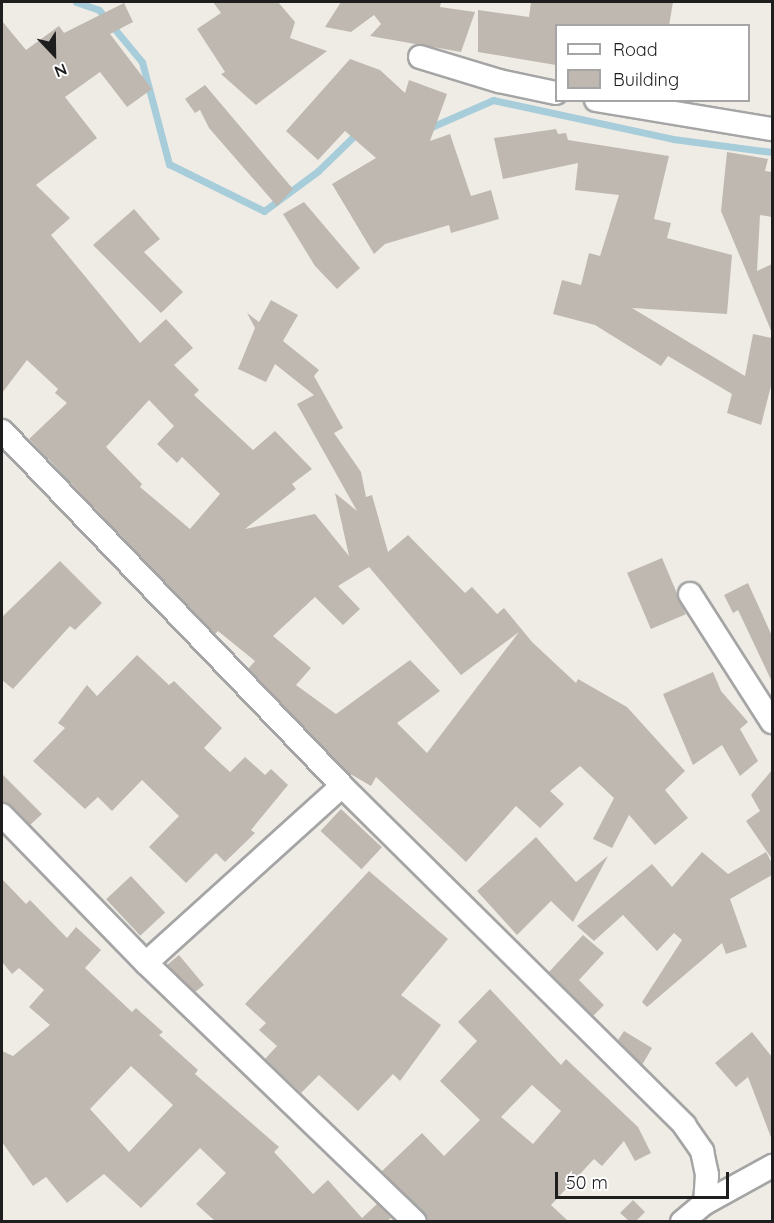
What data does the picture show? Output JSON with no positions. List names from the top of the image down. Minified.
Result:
{"legend":["Road","Building"],"scale_bar":"50 m","north":"bottom"}
